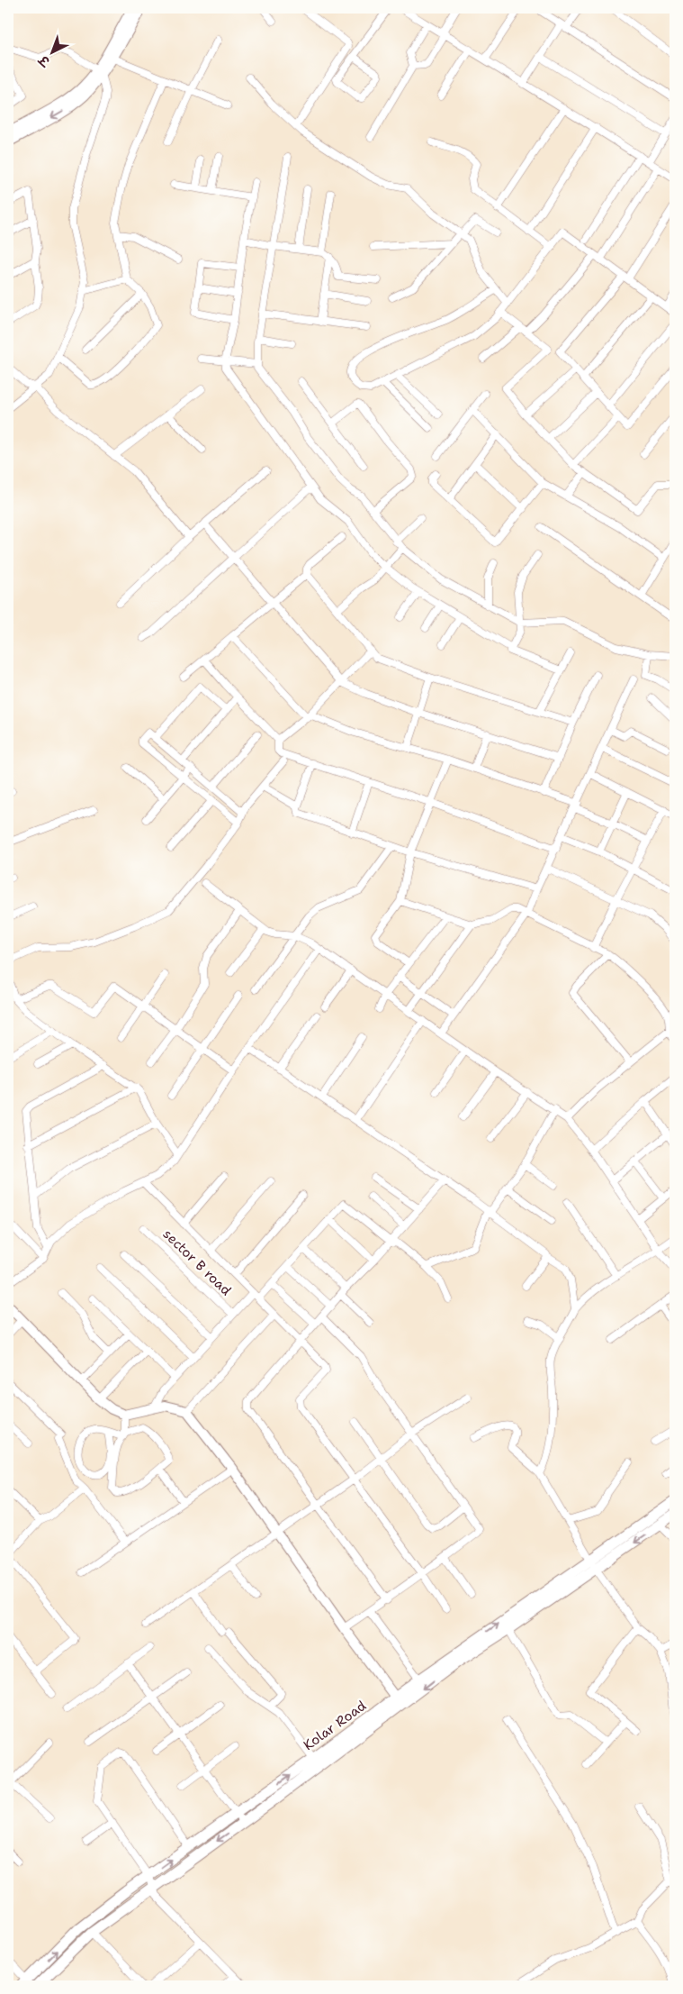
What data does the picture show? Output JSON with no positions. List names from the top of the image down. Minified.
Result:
{"streets":{"main road":["Kolar Road"],"street":["sector B road"]},"north":"bottom left"}
